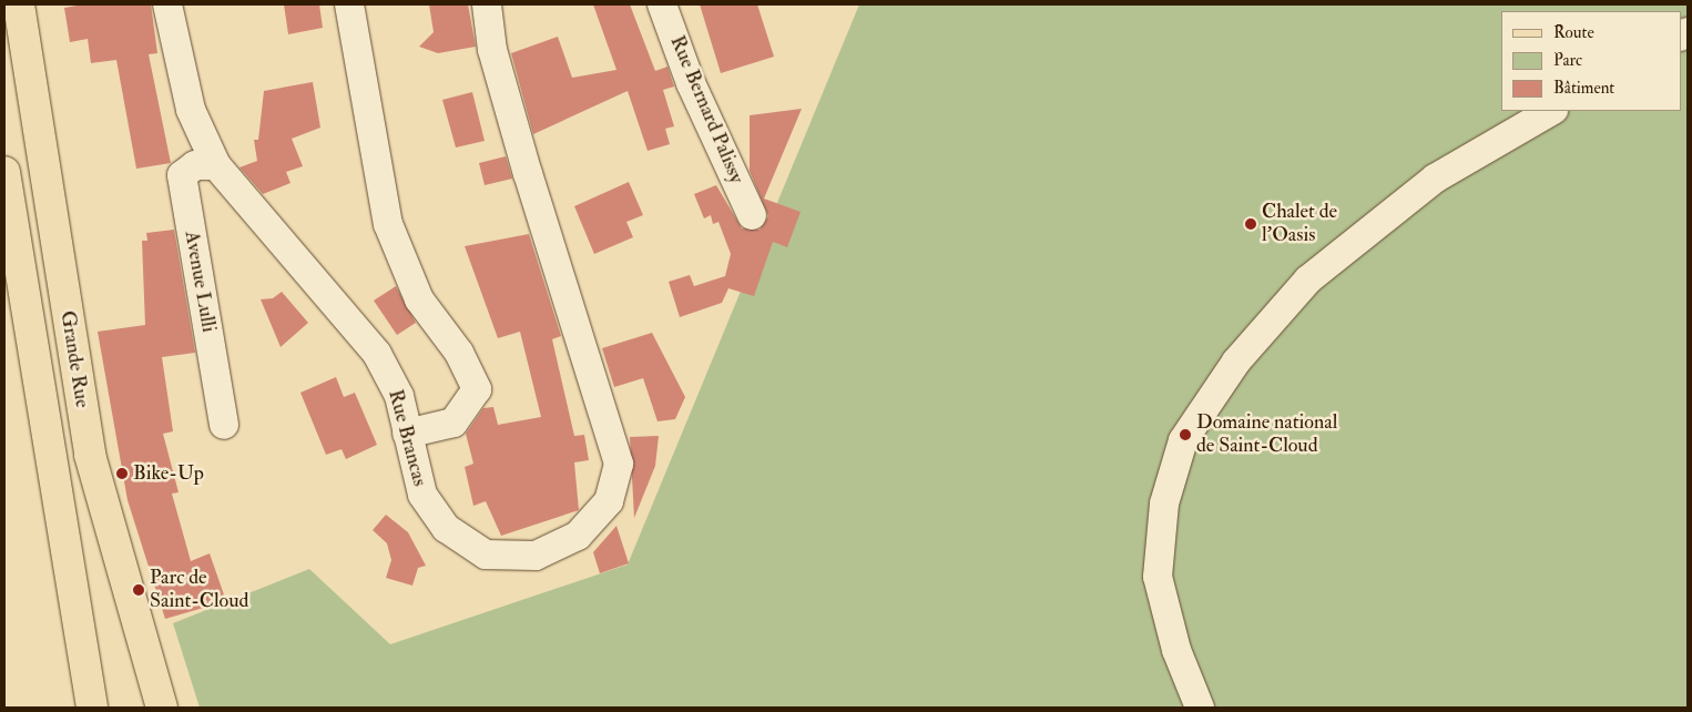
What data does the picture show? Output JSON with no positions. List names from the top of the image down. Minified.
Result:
{"streets":{"main road":["Grande Rue"],"street":["Rue Bernard Palissy","Avenue Lulli","Rue Brancas"]},"crossings":[["Avenue Lulli","Rue Brancas"]],"places":["Chalet de l'Oasis","Domaine national de Saint-Cloud","Bike-Up","Parc de Saint-Cloud"],"legend":["Route","Parc","Bâtiment"]}
